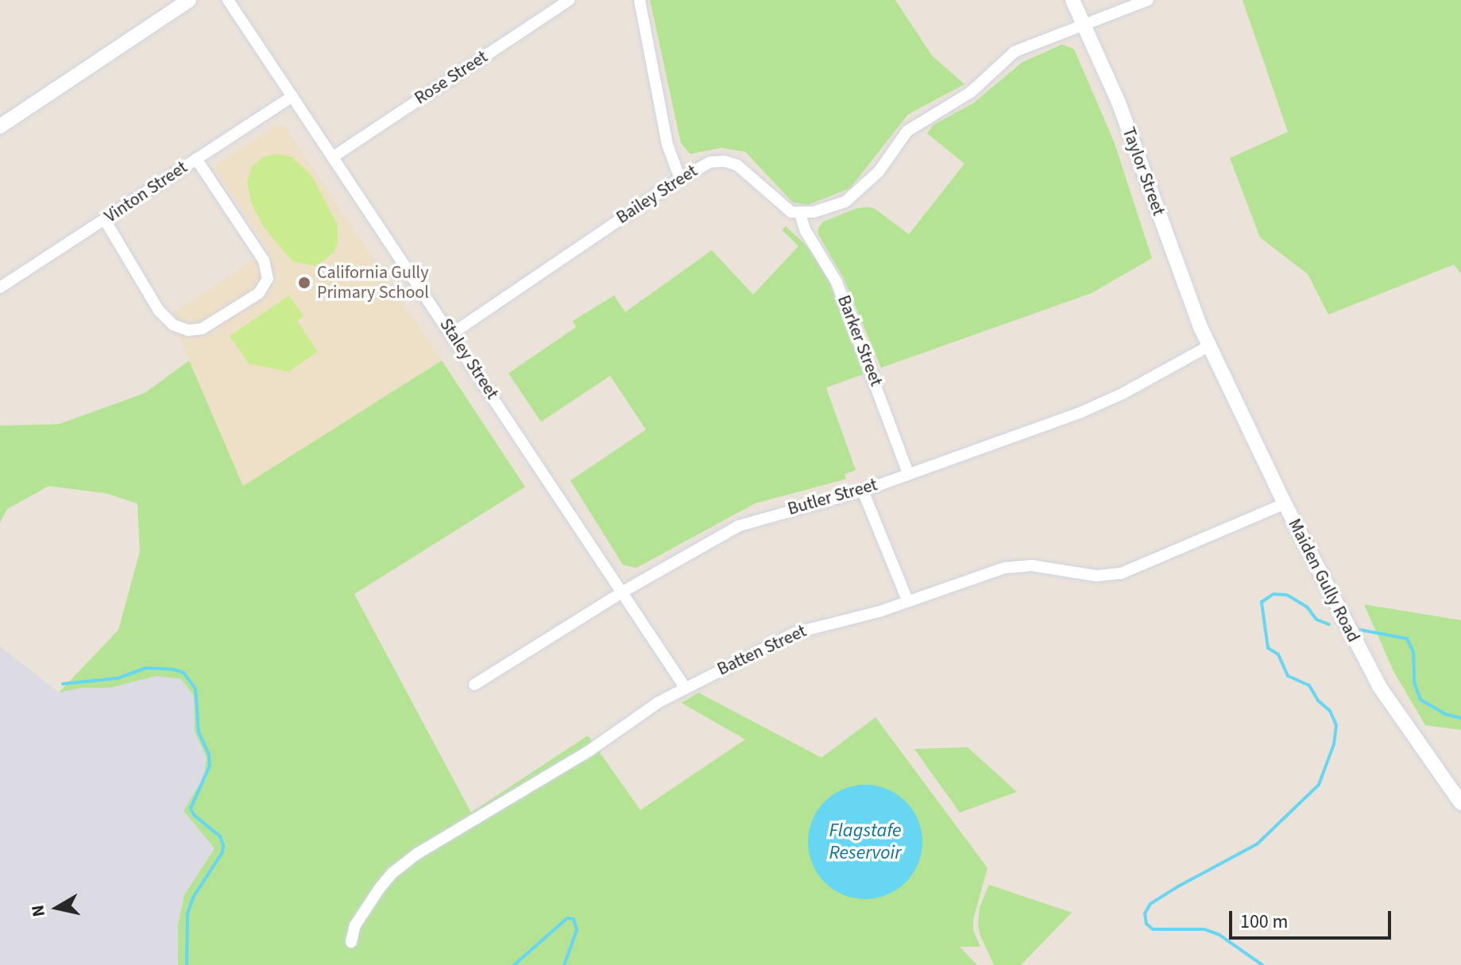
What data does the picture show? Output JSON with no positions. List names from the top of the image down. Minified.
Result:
{"streets":{"street":["Rose Street","Taylor Street","Vinton Street","Bailey Street","Barker Street","Staley Street","Butler Street","Maiden Gully Road","Batten Street"]},"crossings":[["Rose Street","Staley Street"],["Taylor Street","Butler Street"],["Taylor Street","Maiden Gully Road"],["Vinton Street","Staley Street"],["Bailey Street","Barker Street"],["Bailey Street","Staley Street"],["Barker Street","Butler Street"],["Staley Street","Butler Street"],["Staley Street","Batten Street"],["Butler Street","Maiden Gully Road"],["Maiden Gully Road","Batten Street"]],"water":["Flagstafe Reservoir"],"places":["California Gully Primary School"],"scale_bar":"100 m","north":"left"}
